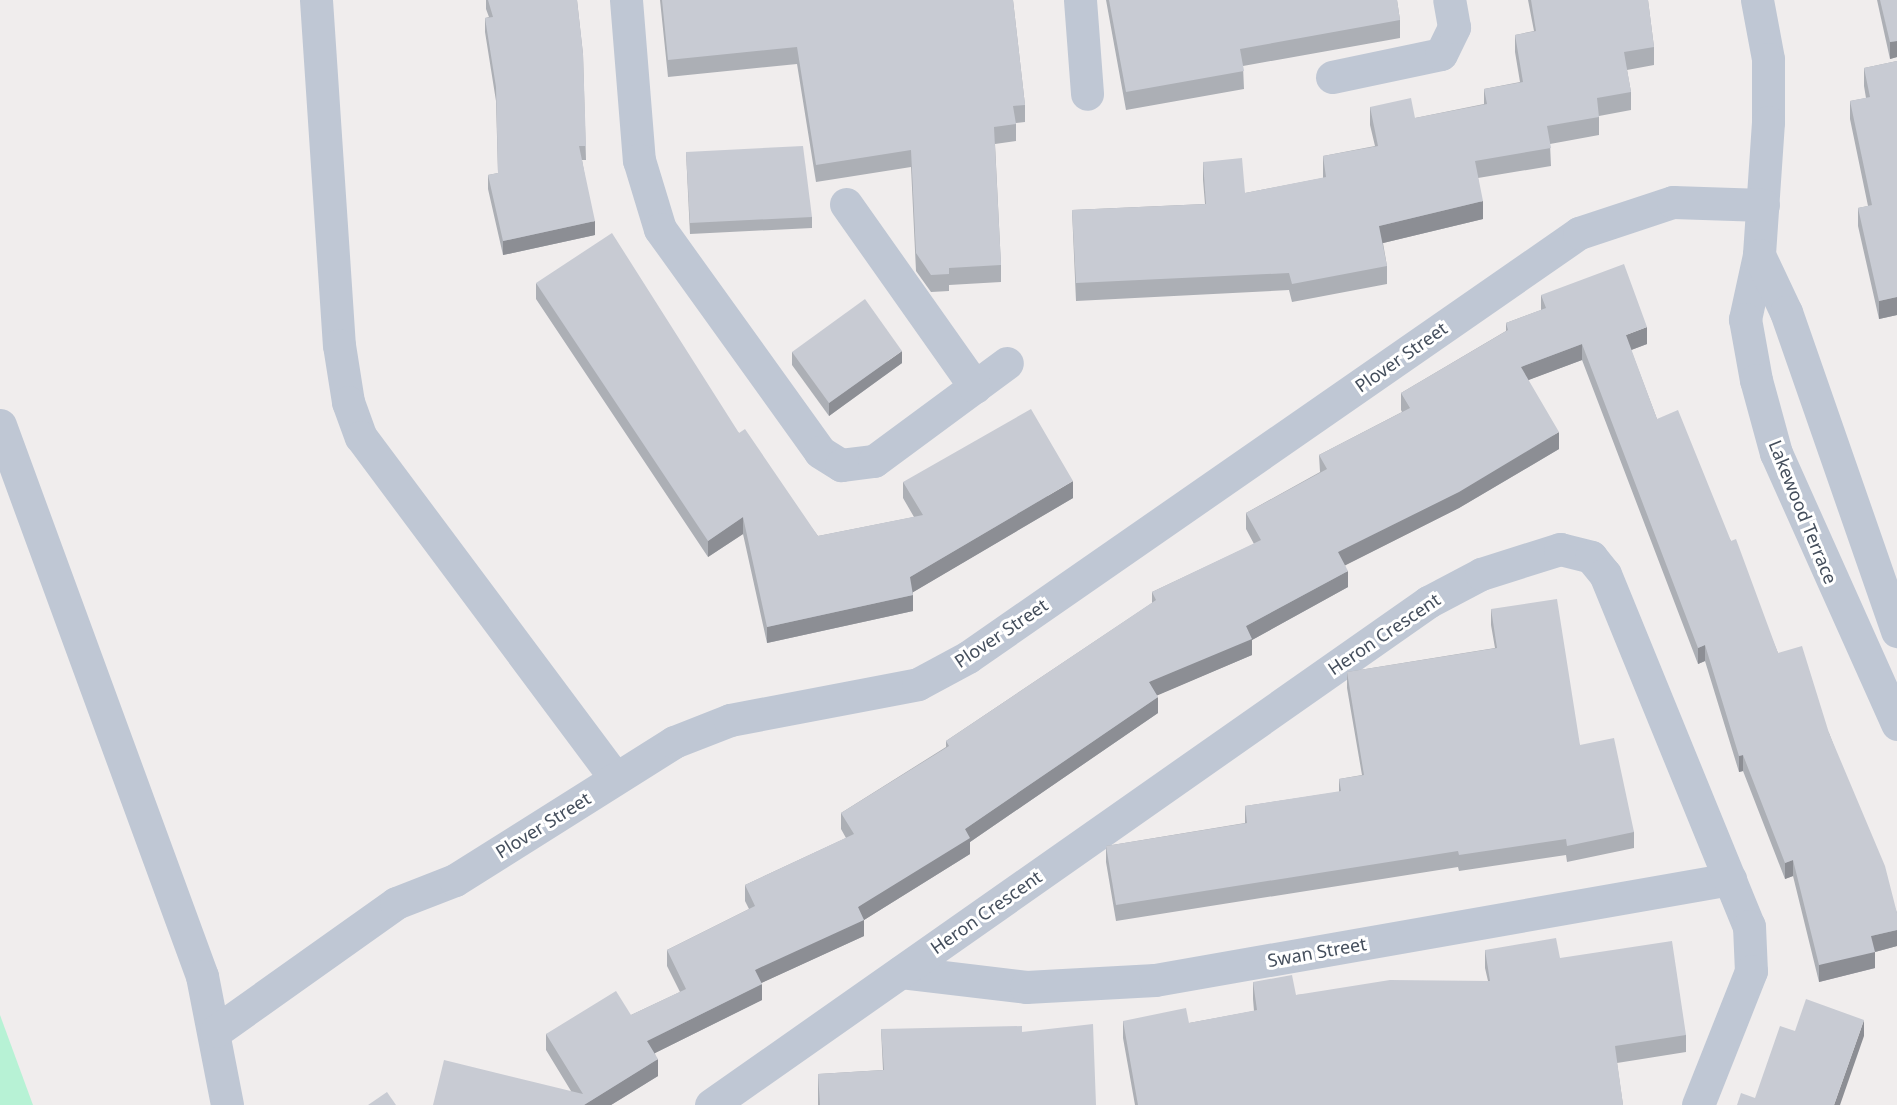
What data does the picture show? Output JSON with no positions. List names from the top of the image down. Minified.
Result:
{"streets":{"street":["Plover Street","Lakewood Terrace","Heron Crescent","Swan Street"]},"crossings":[["Plover Street","Lakewood Terrace"],["Heron Crescent","Swan Street"]]}
